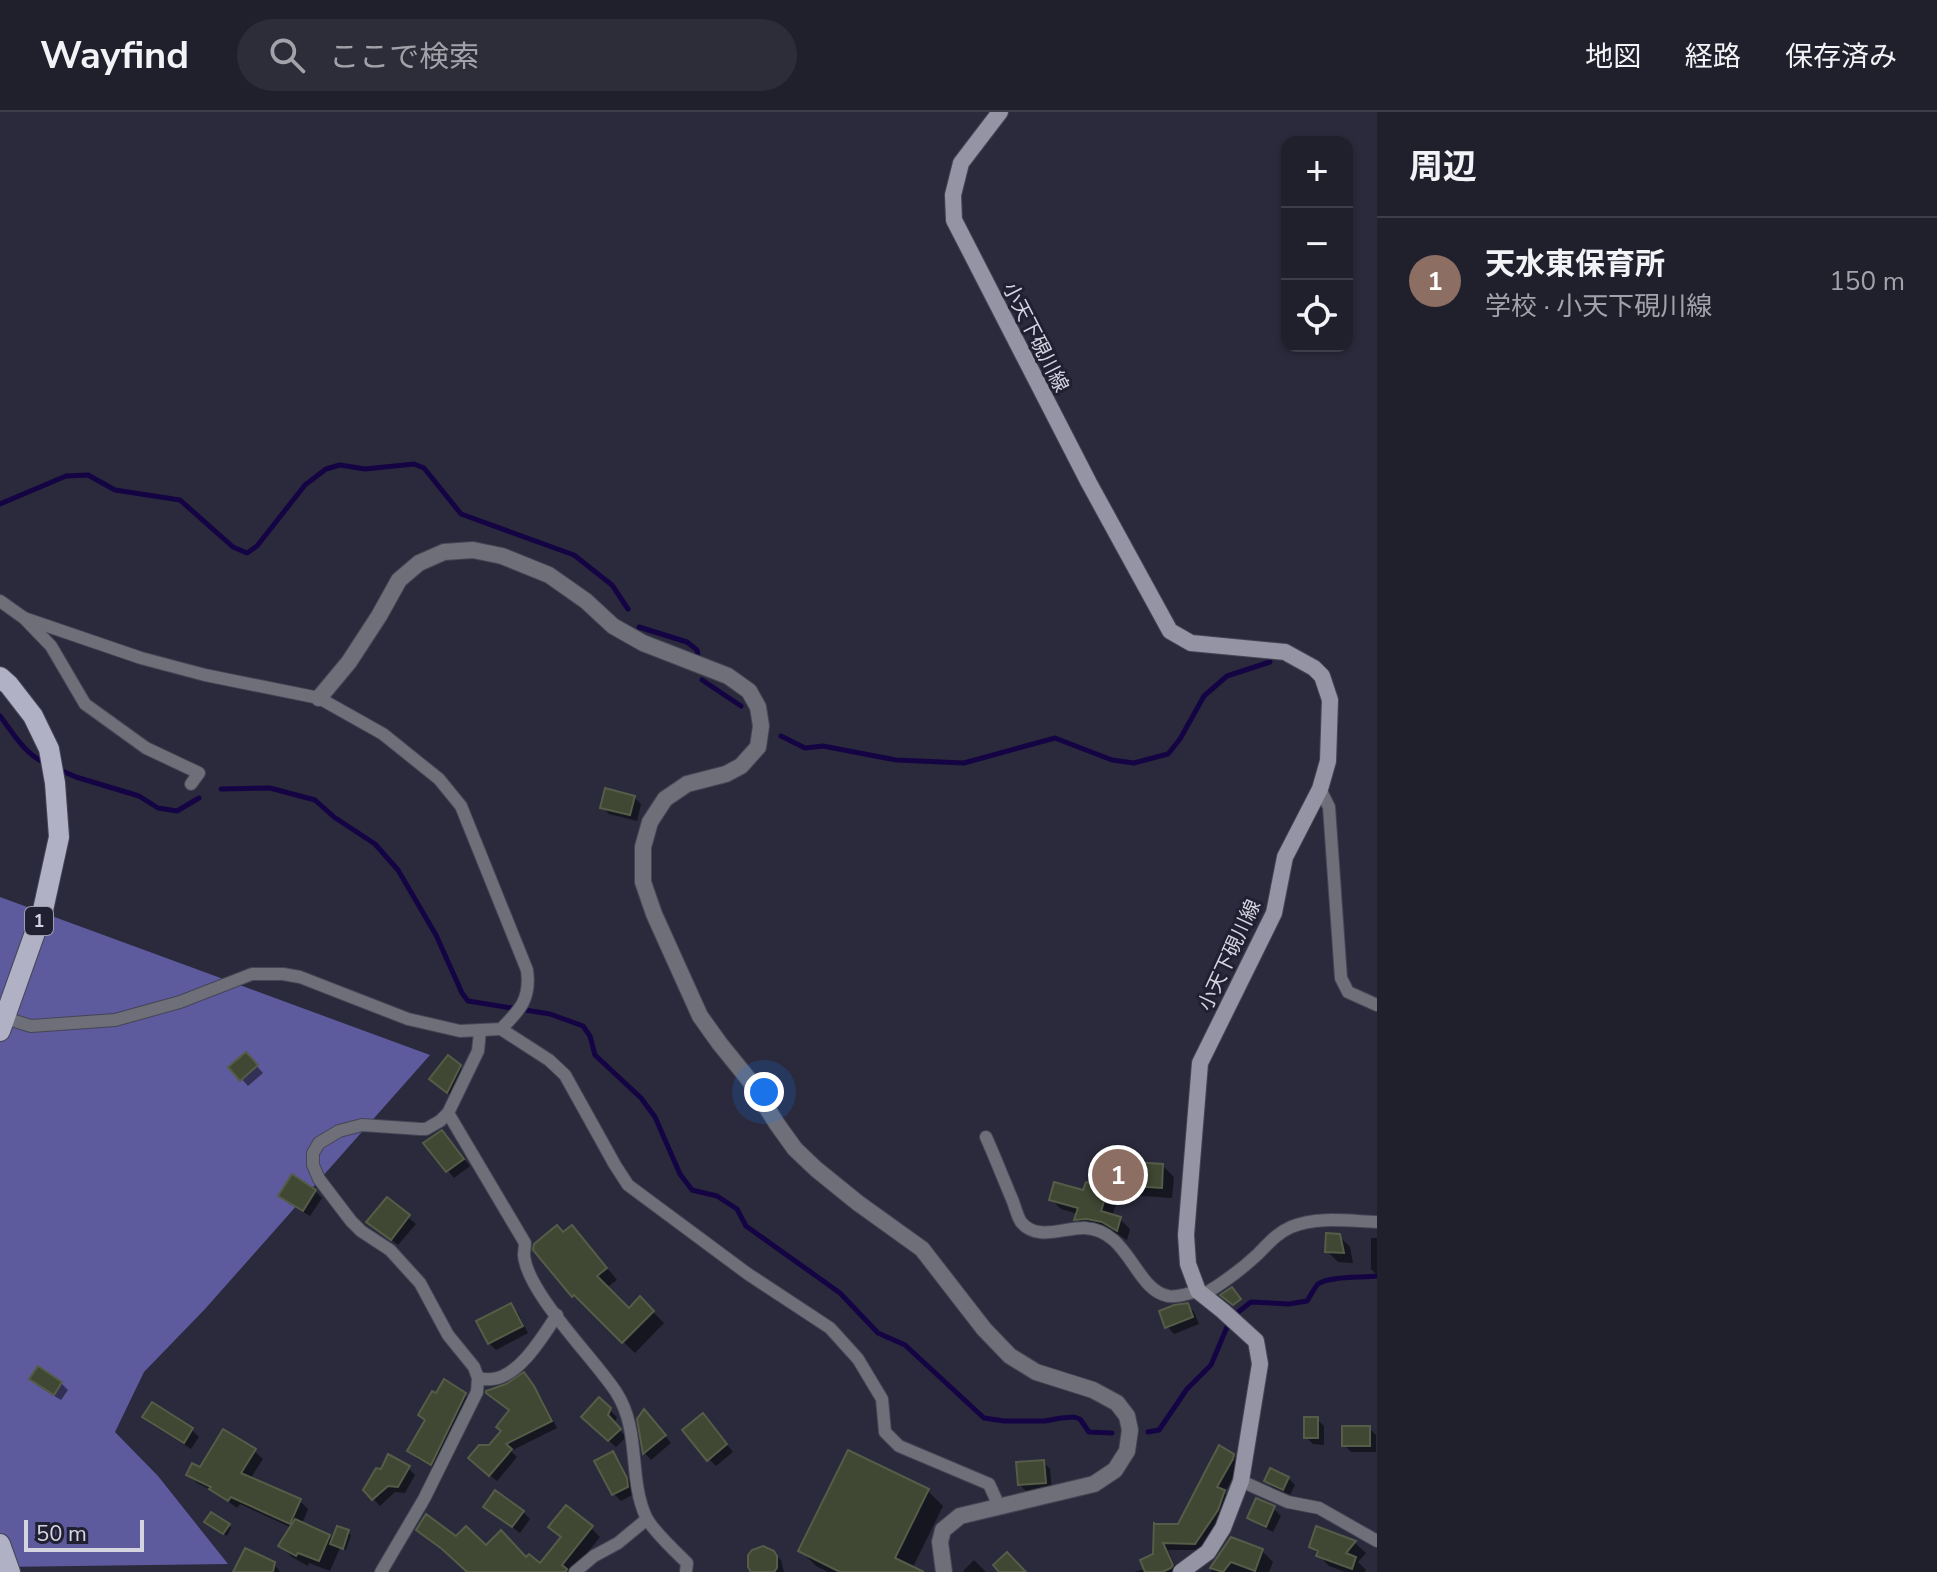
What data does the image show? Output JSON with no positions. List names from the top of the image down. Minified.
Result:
{"streets":{"main road":["小天下硯川線","1"]},"scale_bar":"50 m","page":{"header":"Wayfind","search":"ここで検索","nav":["地図","経路","保存済み"],"heading":"周辺","map_buttons":["+","−"],"list":[{"mark":"1","name":"天水東保育所","note":"学校 · 小天下硯川線","value":"150 m"}],"pins":"1","scale":"50 m"}}
